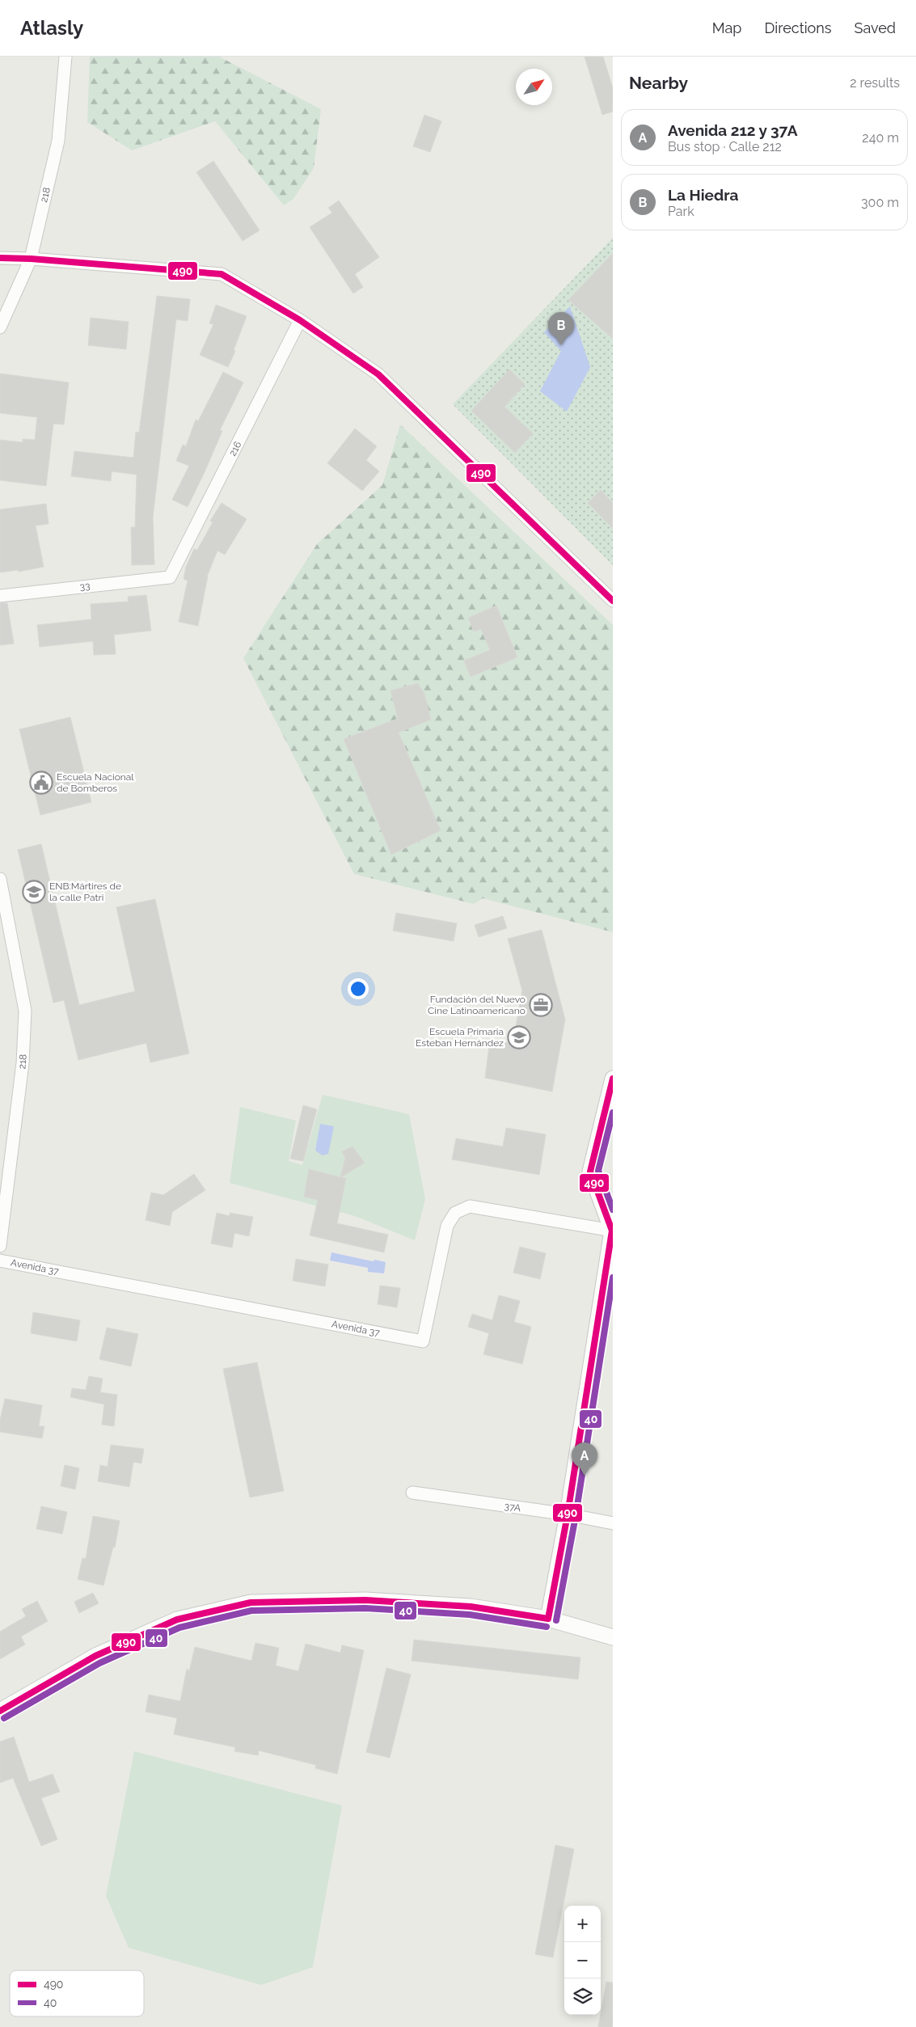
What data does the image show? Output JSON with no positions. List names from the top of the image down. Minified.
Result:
{"streets":{"street":["218","216","33","Avenida 37","37A"]},"crossings":[["216","33"]],"places":{"public building":["Escuela Nacional de Bomberos"],"school or university":["ENB:Mártires de la calle Patri","Escuela Primaria Esteban Hernández"],"office":["Fundación del Nuevo Cine Latinoamericano"]},"lines":["transit line 490","transit line 40"],"legend":["490","40"],"north":"top right","page":{"header":"Atlasly","nav":["Map","Directions","Saved"],"heading":["Nearby","2 results"],"list":[{"mark":"A","name":"Avenida 212 y 37A","note":"Bus stop · Calle 212","value":"240 m"},{"mark":"B","name":"La Hiedra","note":"Park","value":"300 m"}],"pins":["B","A"],"map_buttons":["+","−"]}}
